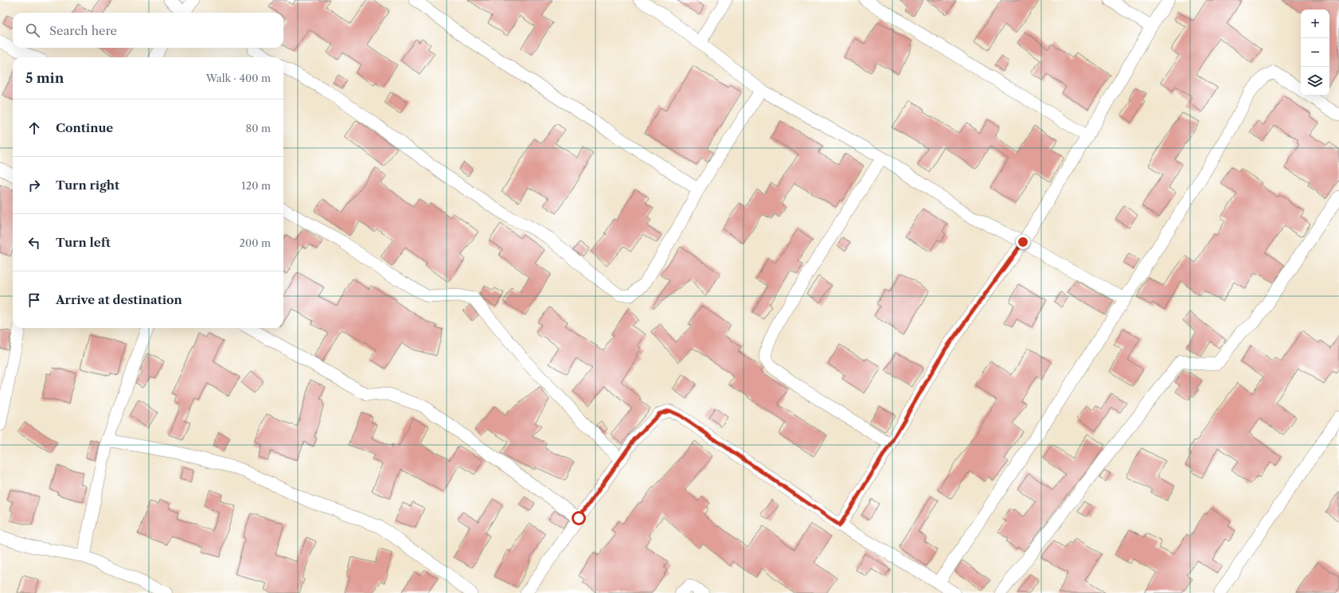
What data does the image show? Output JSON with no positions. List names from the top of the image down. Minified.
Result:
{"page":{"map_buttons":["+","−"],"search":"Search here","heading":["5 min","Walk · 400 m"],"list":[["Continue","80 m"],["Turn right","120 m"],["Turn left","200 m"],"Arrive at destination"]}}
